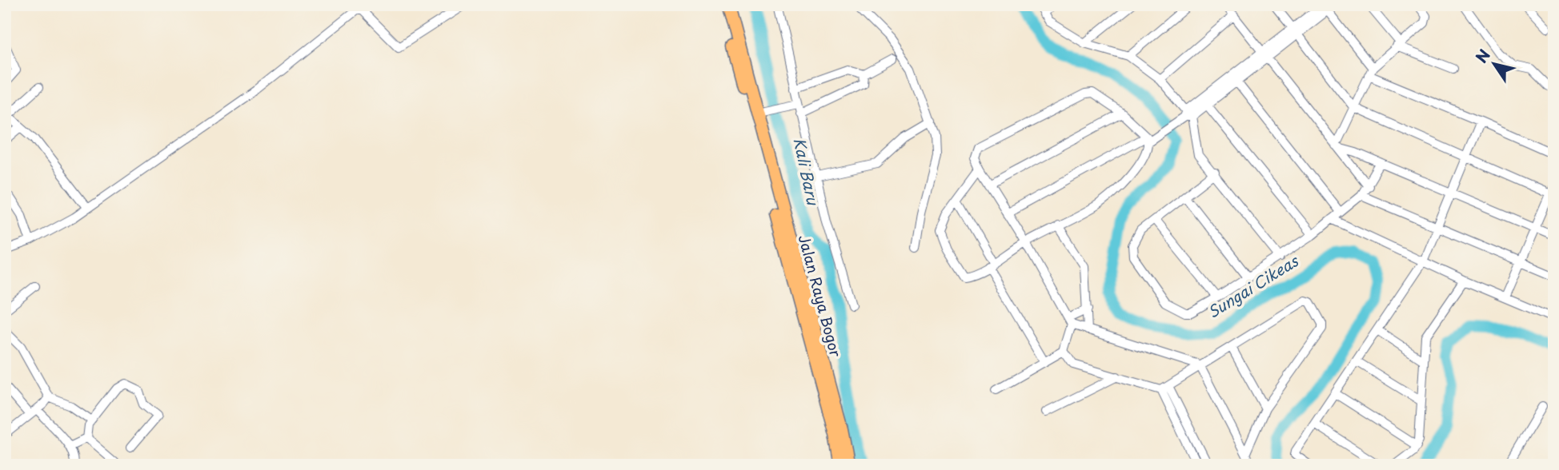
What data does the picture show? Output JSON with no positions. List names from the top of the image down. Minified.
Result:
{"streets":{"highway":["Jalan Raya Bogor"]},"water":["Kali Baru","Sungai Cikeas"],"north":"top left"}
